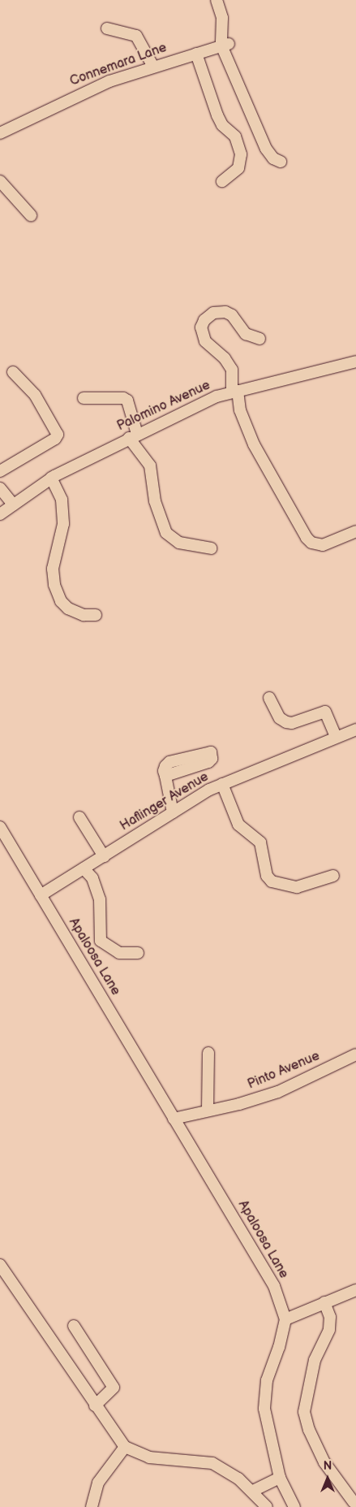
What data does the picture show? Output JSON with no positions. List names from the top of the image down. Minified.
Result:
{"streets":{"street":["Connemara Lane","Palomino Avenue","Haflinger Avenue","Apaloosa Lane","Pinto Avenue"]},"crossings":[["Haflinger Avenue","Apaloosa Lane"],["Apaloosa Lane","Pinto Avenue"]],"north":"top"}
